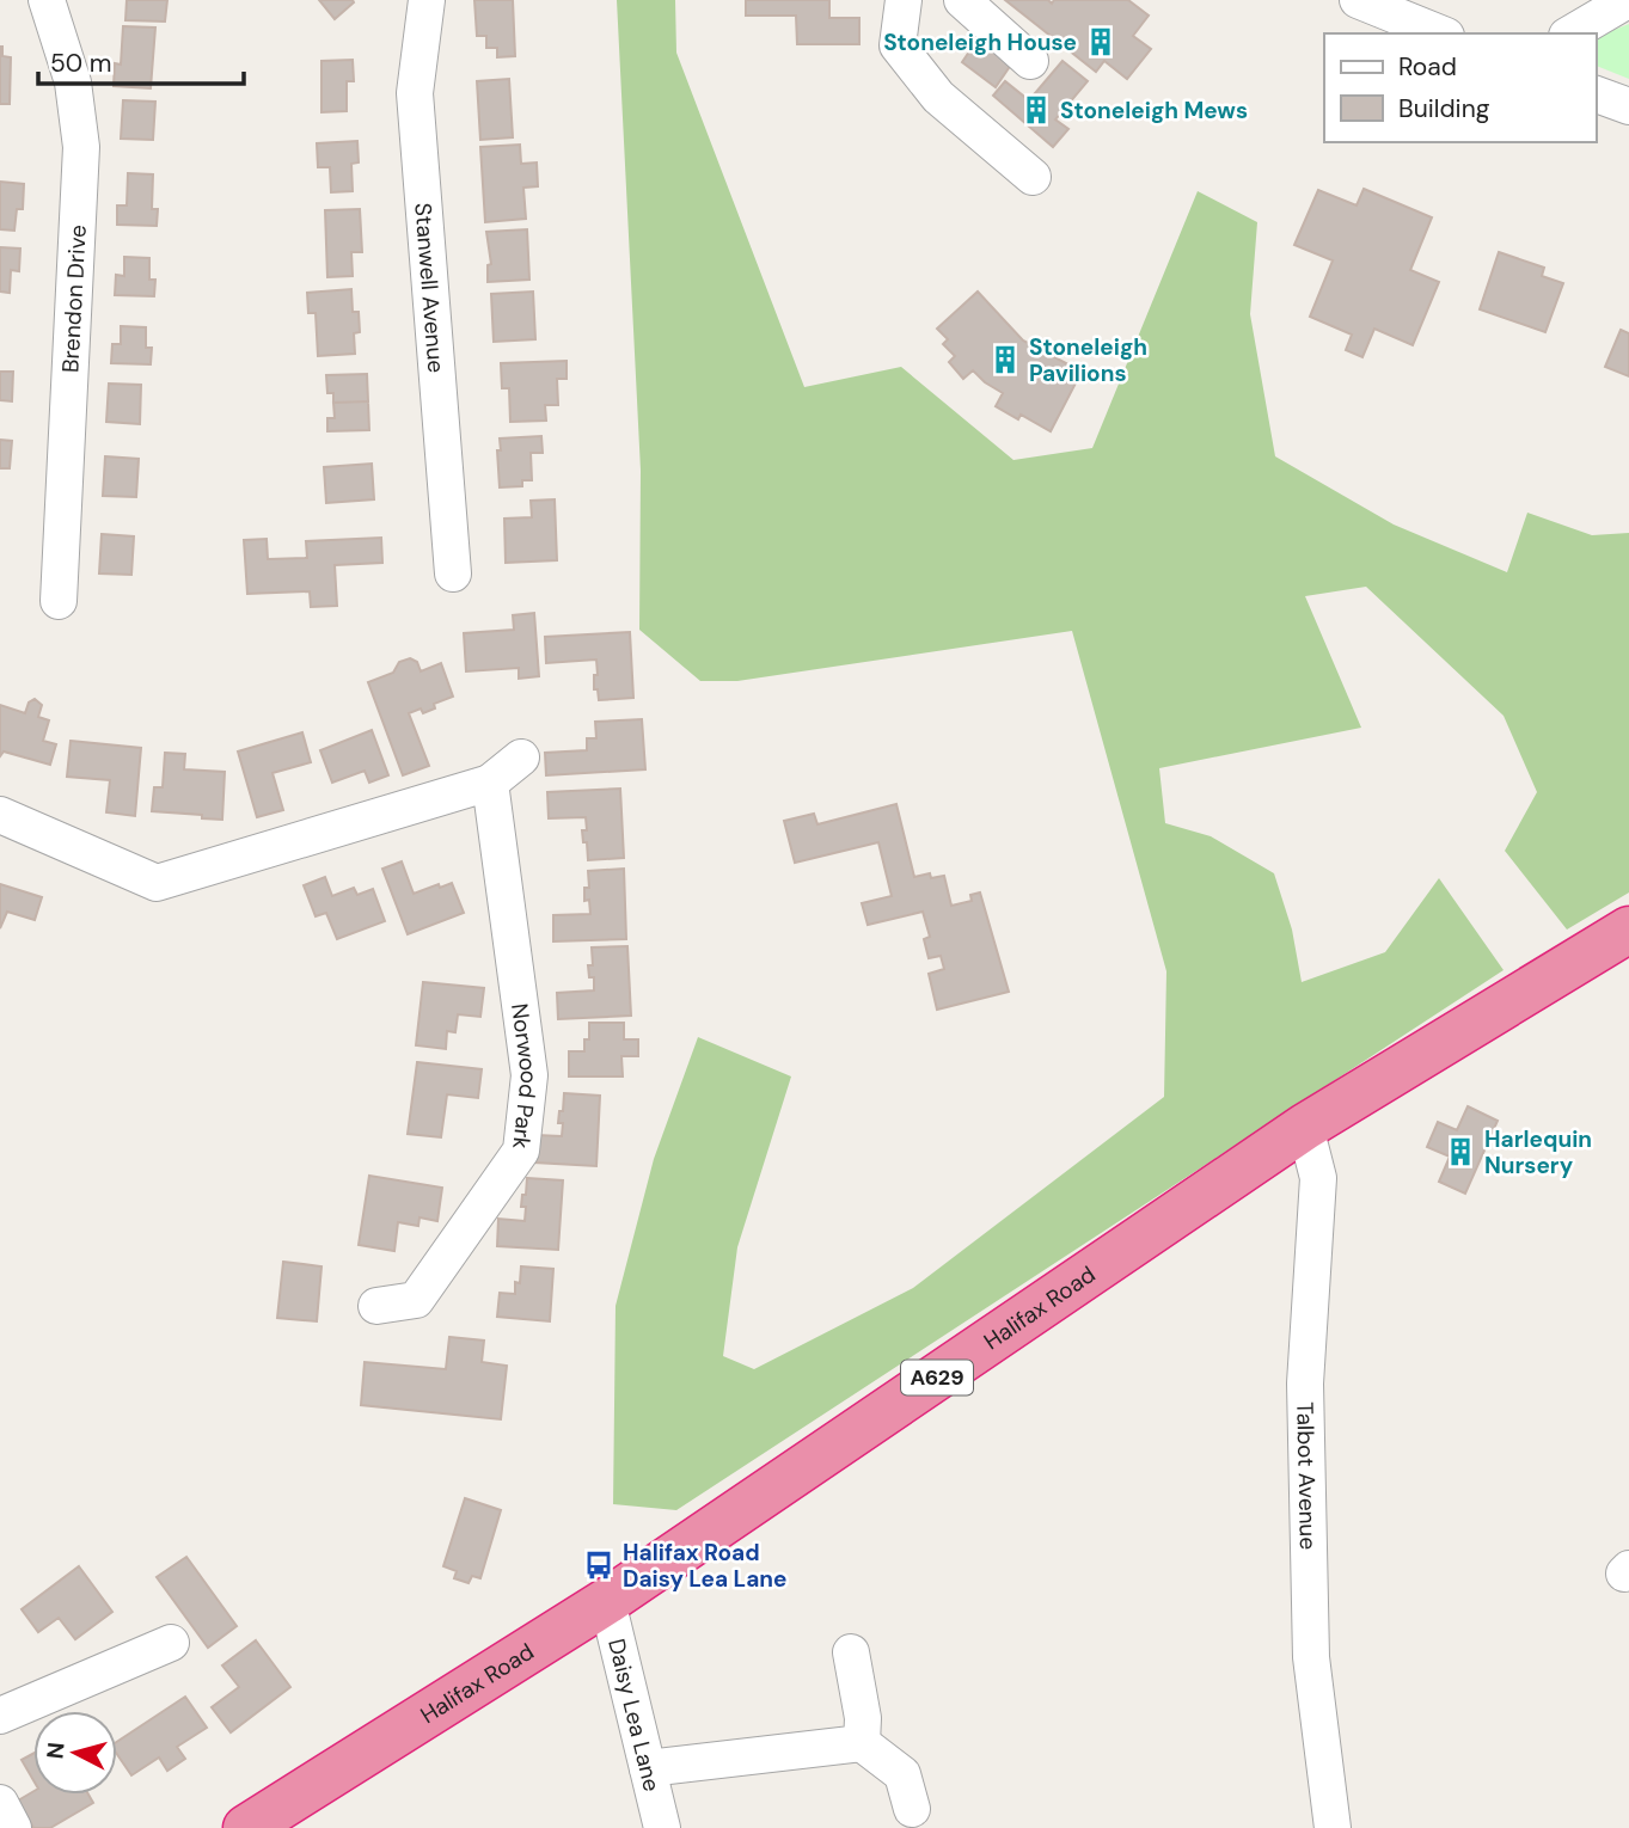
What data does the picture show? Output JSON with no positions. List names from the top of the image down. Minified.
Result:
{"streets":{"highway":["Halifax Road","A629"],"street":["Stanwell Avenue","Brendon Drive","Norwood Park","Talbot Avenue","Daisy Lea Lane"]},"crossings":[["Halifax Road","Talbot Avenue"],["Halifax Road","Daisy Lea Lane"]],"places":{"building":["Stoneleigh House","Stoneleigh Mews","Stoneleigh Pavilions","Harlequin Nursery"],"bus stop":["Halifax Road Daisy Lea Lane"]},"legend":["Road","Building"],"scale_bar":"50 m","north":"left"}
